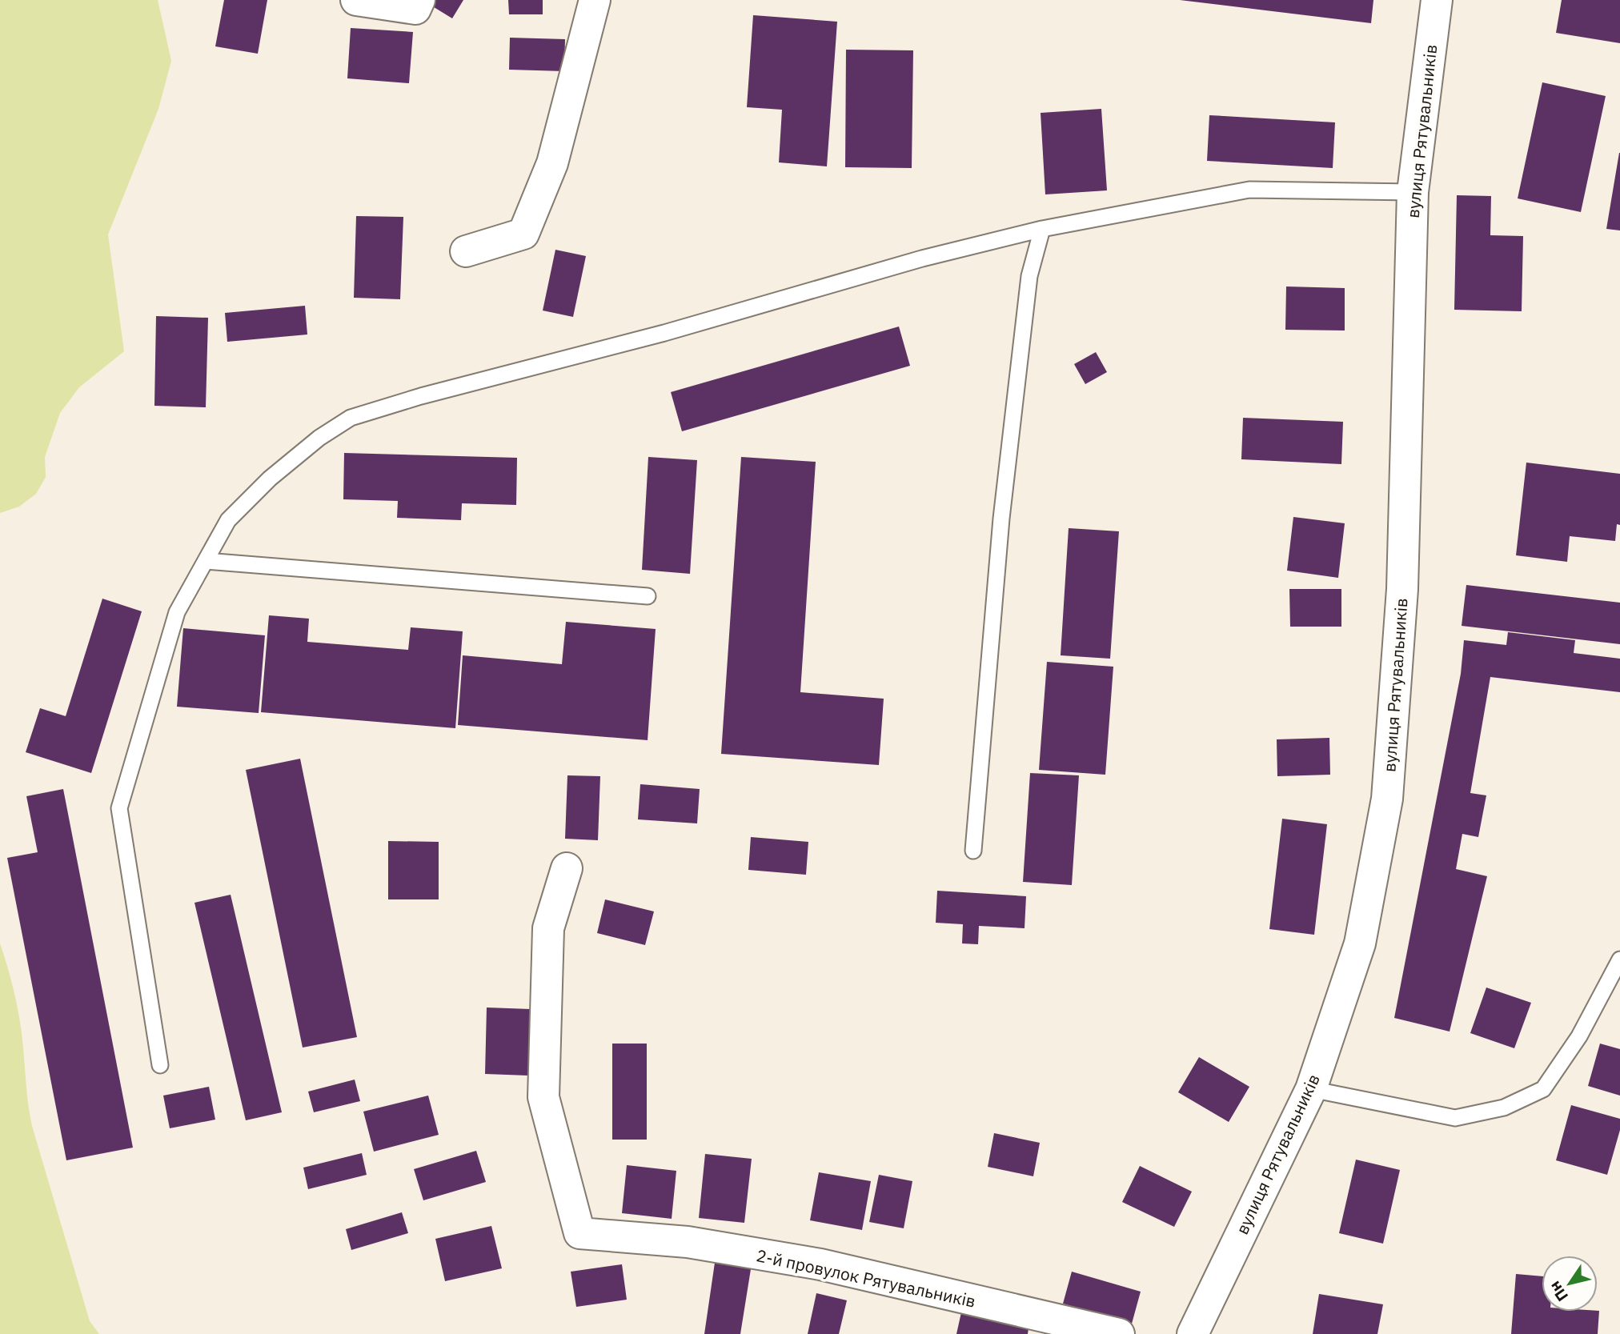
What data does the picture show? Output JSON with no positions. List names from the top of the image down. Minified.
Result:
{"streets":{"street":["вулиця Рятувальників","2-й провулок Рятувальників"]},"north":"bottom left"}
